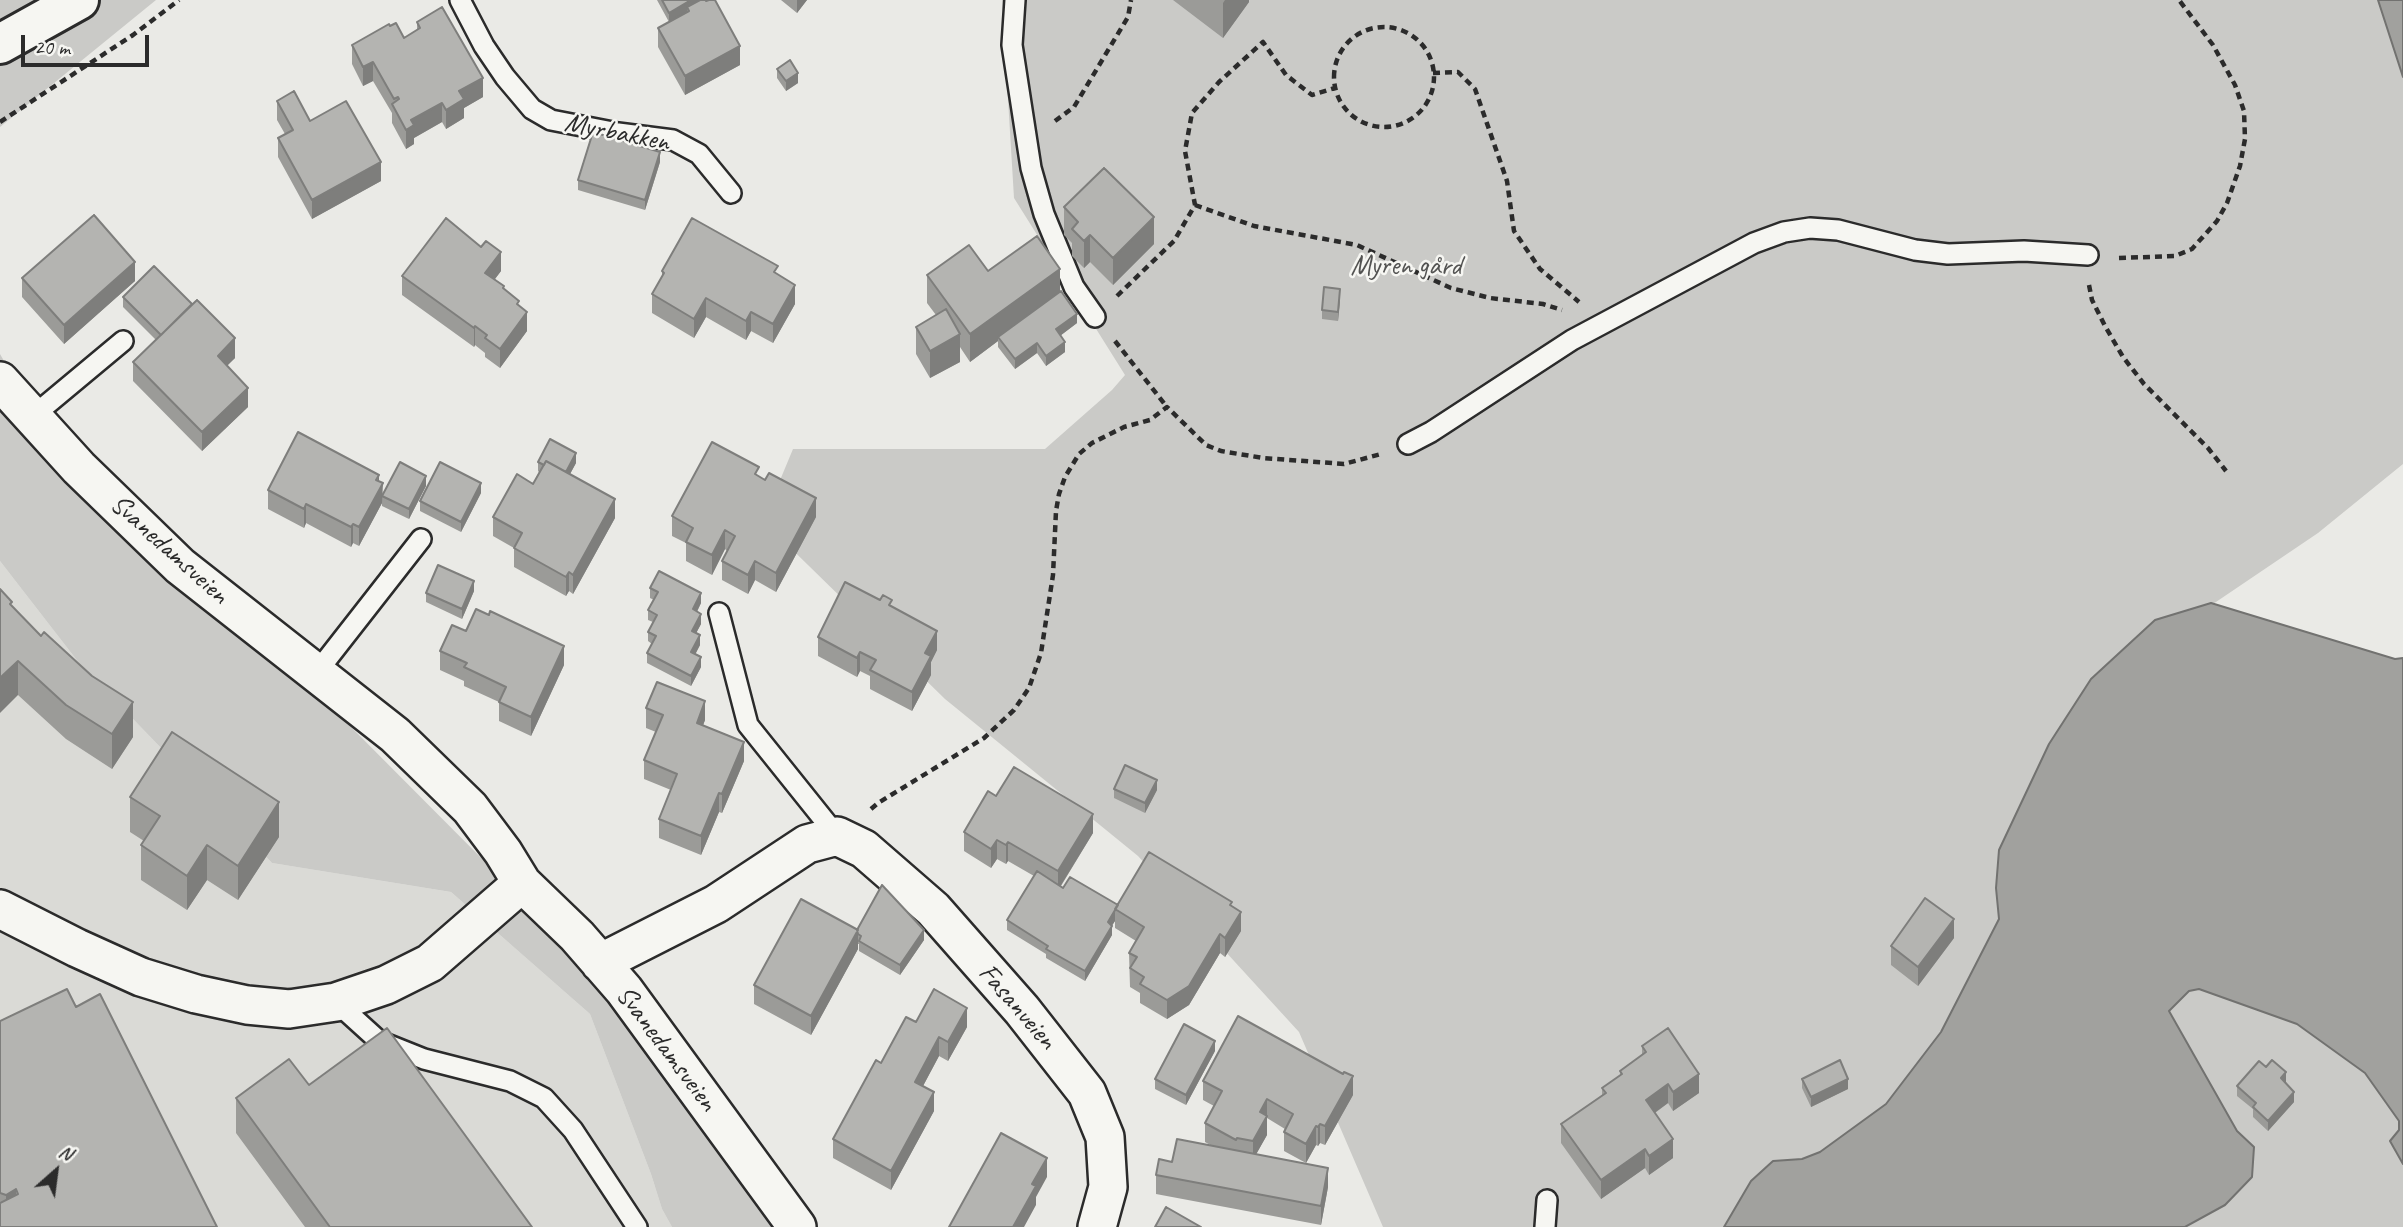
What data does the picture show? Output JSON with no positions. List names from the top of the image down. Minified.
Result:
{"streets":{"street":["Svanedamsveien","Fasanveien"],"lane":["Myrbakken"]},"parks":["Myren gård"],"scale_bar":"20 m","north":"top right"}
